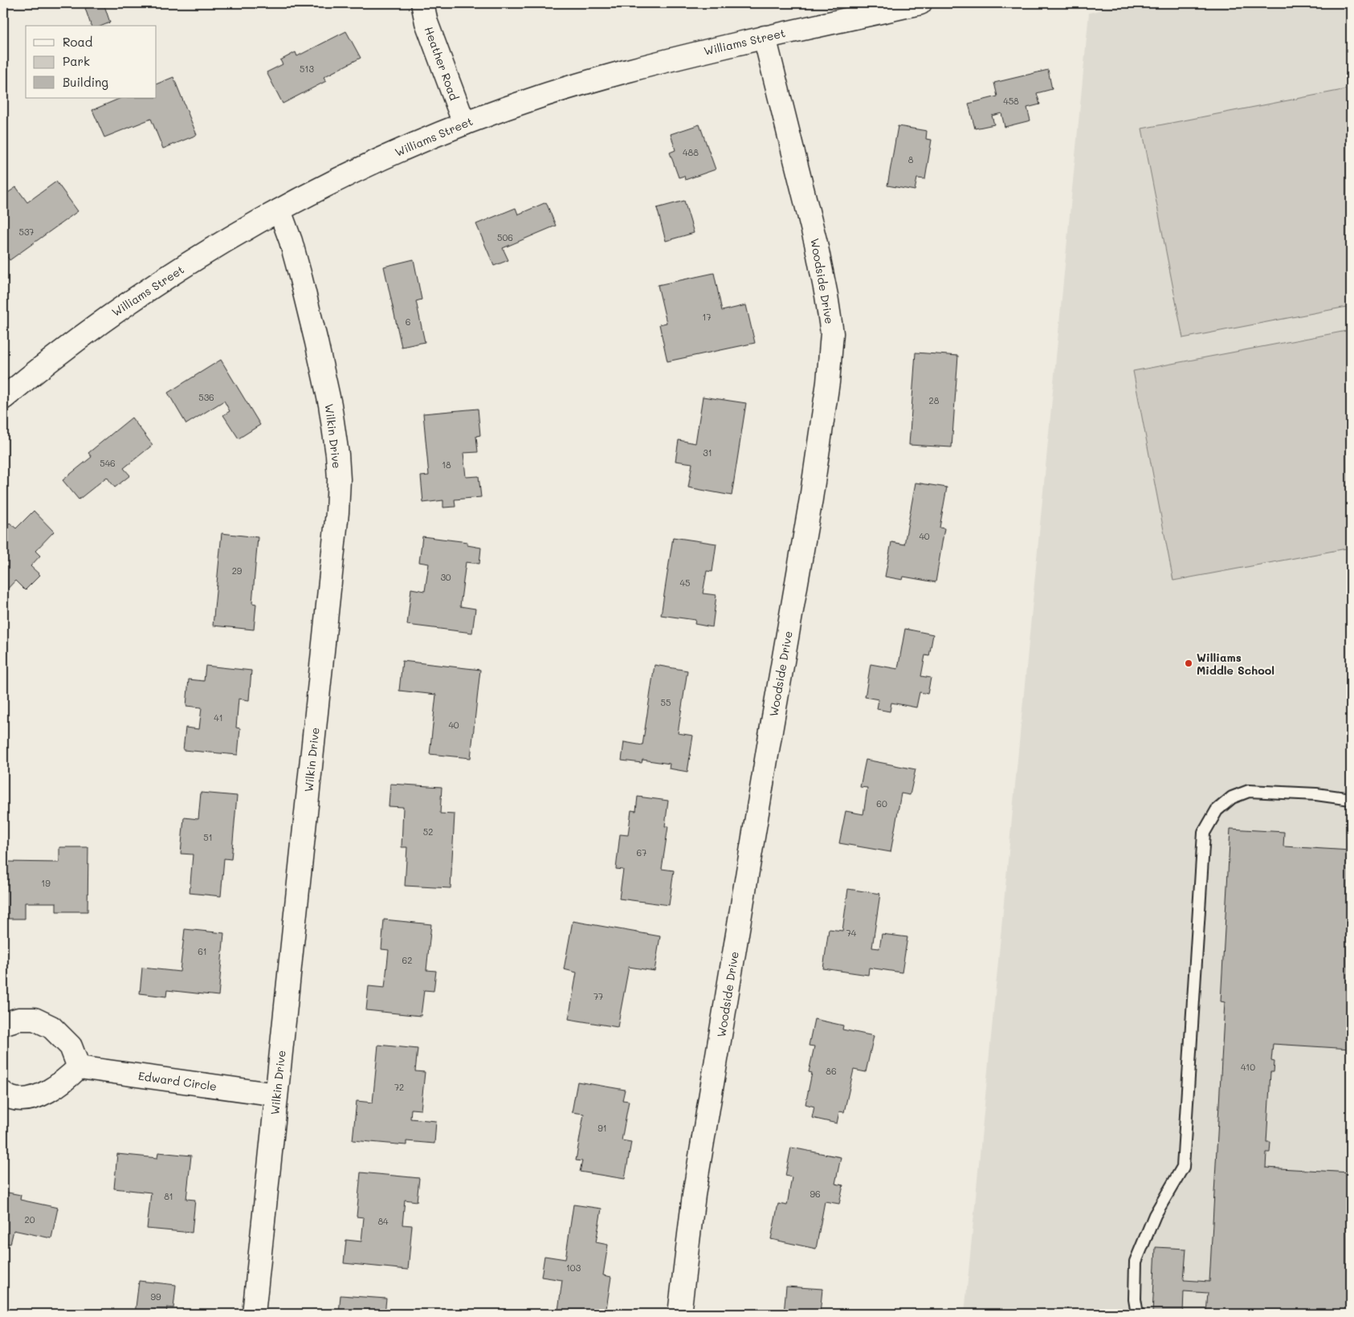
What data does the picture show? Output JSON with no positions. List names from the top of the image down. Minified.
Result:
{"streets":{"street":["Williams Street","Heather Road","Woodside Drive","Wilkin Drive","Edward Circle"]},"crossings":[["Williams Street","Heather Road"],["Williams Street","Woodside Drive"],["Williams Street","Wilkin Drive"],["Wilkin Drive","Edward Circle"]],"places":["Williams Middle School"],"house_numbers":["513","458","488","8","537","506","17","6","536","28","31","546","18","40","29","30","45","55","41","40","60","52","51","67","19","74","61","62","77","410","86","72","91","96","81","20","84","103","99"],"legend":["Road","Park","Building"]}
